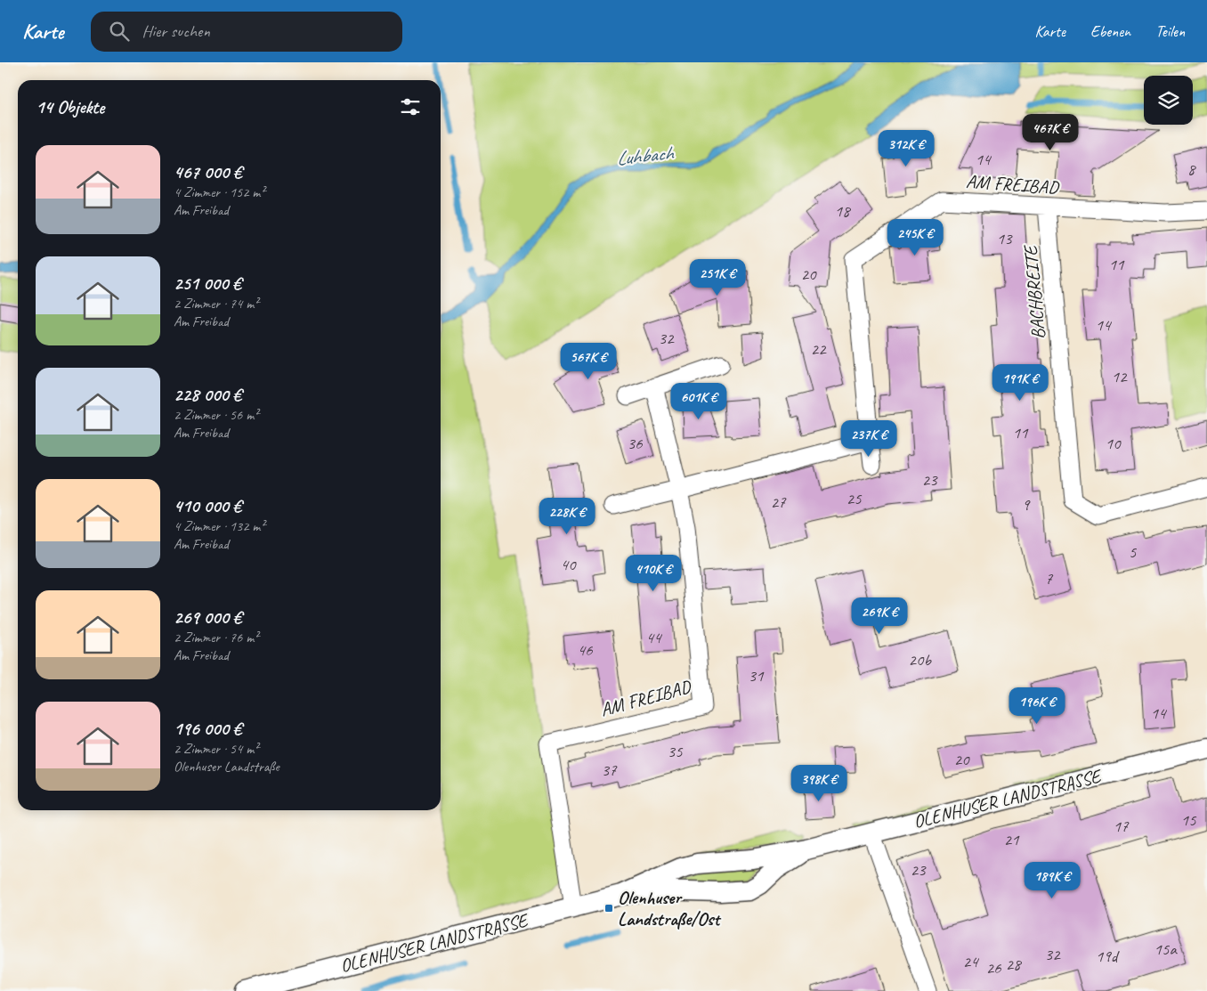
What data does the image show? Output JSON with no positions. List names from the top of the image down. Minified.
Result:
{"streets":{"street":["AM FREIBAD","BACHBREITE","OLENHUSER LANDSTRASSE"]},"crossings":[["AM FREIBAD","BACHBREITE"],["AM FREIBAD","OLENHUSER LANDSTRASSE"]],"water":["Luhbach"],"places":{"transit":["Olenhuser Landstraße/Ost"]},"house_numbers":["14","8","18","13","11","20","14","32","22","12","11","36","10","23","25","27","9","5","40","7","44","46","20b","31","14","35","20","37","15","17","21","23","15a","32","19d","24","28","26"],"page":{"header":"Karte","search":"Hier suchen","nav":["Karte","Ebenen","Teilen"],"heading":"14 Objekte","price":["467K €","312K €","245K €","251K €","567K €","191K €","601K €","237K €","228K €","410K €","269K €","196K €","398K €","189K €"],"list":[{"name":"467 000 €","note":"4 Zimmer · 152 m² · Am Freibad"},{"name":"251 000 €","note":"2 Zimmer · 74 m² · Am Freibad"},{"name":"228 000 €","note":"2 Zimmer · 56 m² · Am Freibad"},{"name":"410 000 €","note":"4 Zimmer · 132 m² · Am Freibad"},{"name":"269 000 €","note":"2 Zimmer · 76 m² · Am Freibad"},{"name":"196 000 €","note":"2 Zimmer · 54 m² · Olenhuser Landstraße"}]}}
